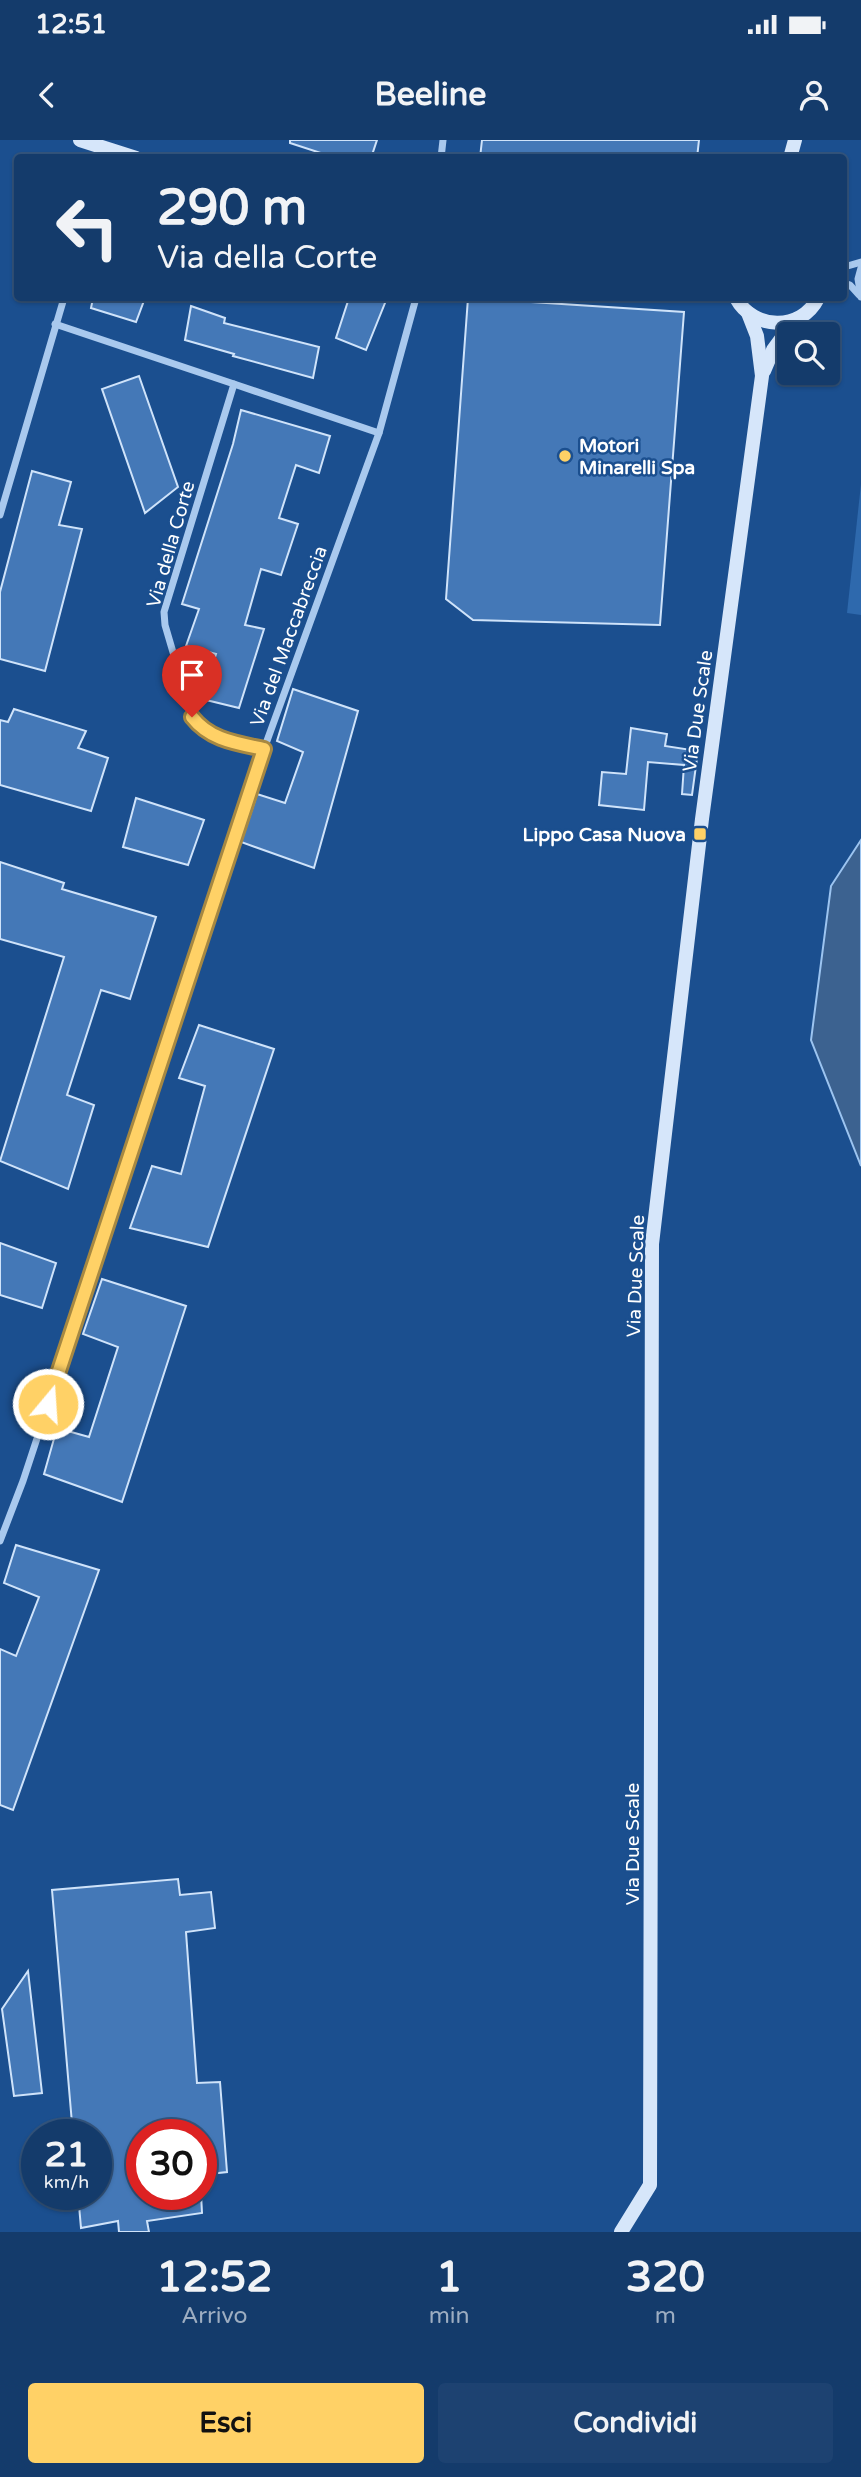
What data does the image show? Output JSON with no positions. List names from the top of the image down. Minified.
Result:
{"streets":{"street":["Via della Corte","Via del Maccabreccia","Via Due Scale"]},"crossings":[["Via della Corte","Via del Maccabreccia"]],"places":{"other":["Motori Minarelli Spa"],"transit":["Lippo Casa Nuova"]},"page":{"status":"12:51","header":"Beeline","turn":["290 m","Via della Corte"],"speed":"21 km/h","limit":"30","eta":["12:52","Arrivo","1","min","320","m"],"buttons":["Esci","Condividi"]}}
